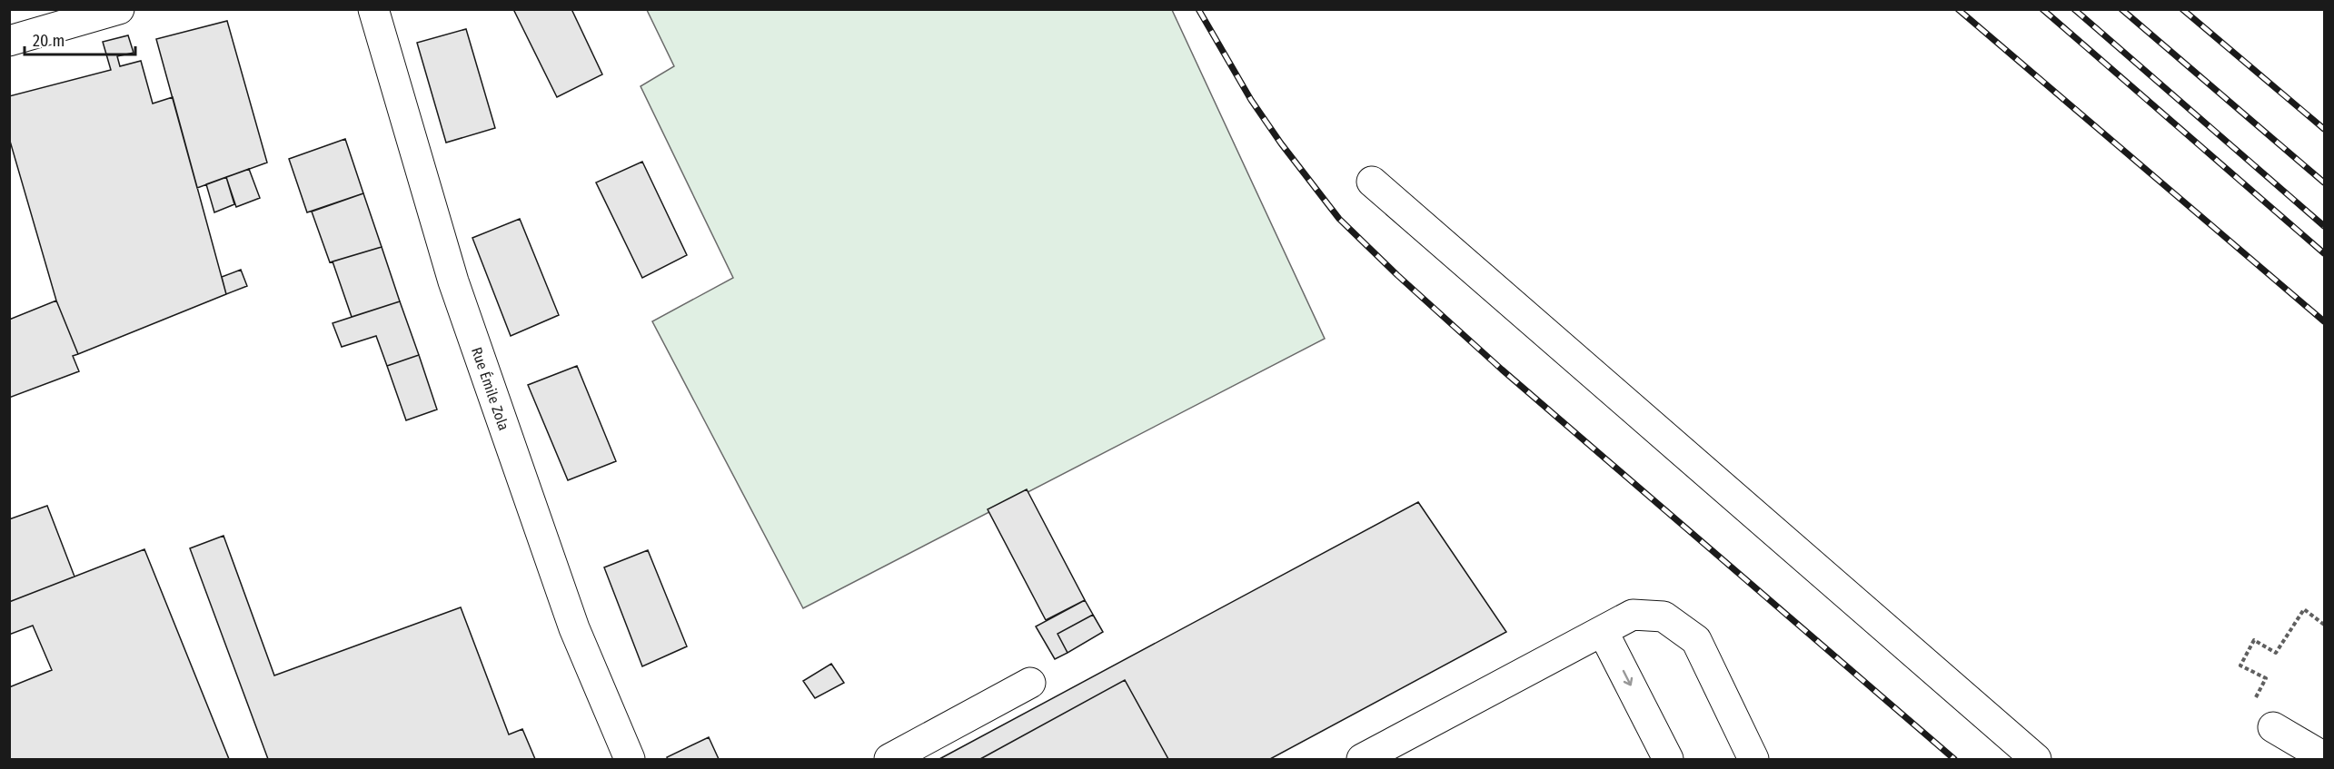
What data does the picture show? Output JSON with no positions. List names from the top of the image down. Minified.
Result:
{"streets":{"street":["Rue Émile Zola"]},"scale_bar":"20 m"}
